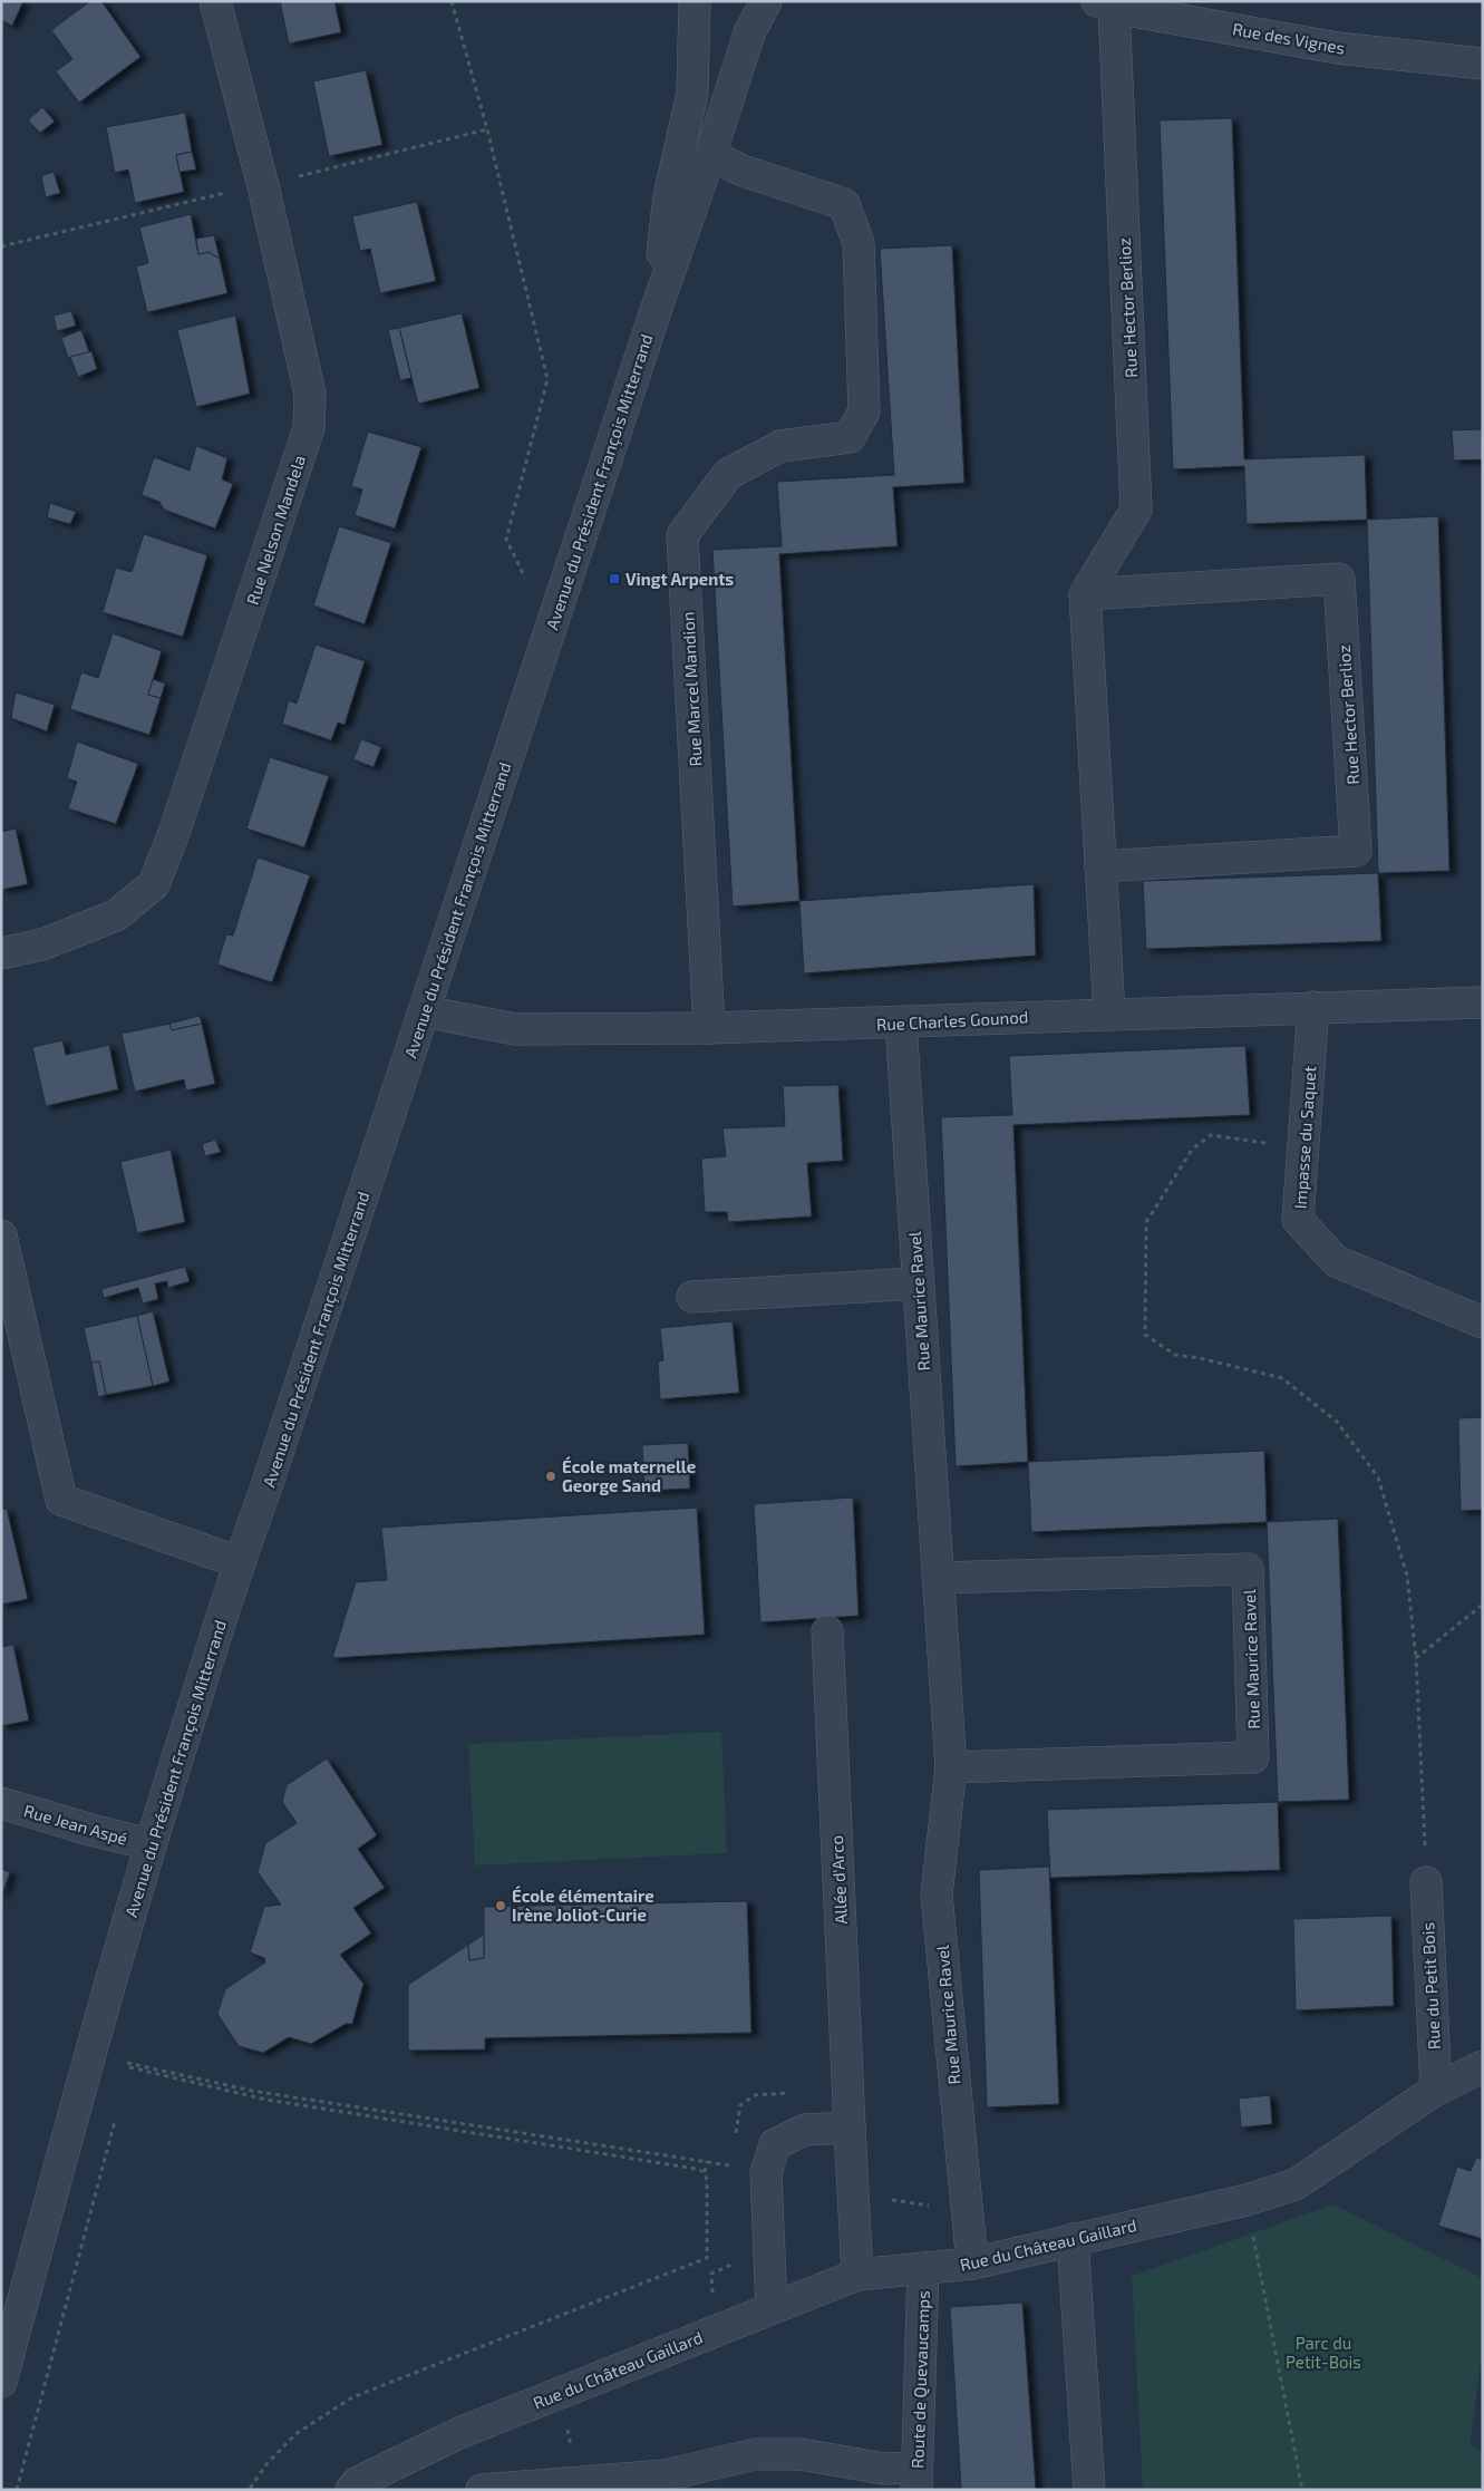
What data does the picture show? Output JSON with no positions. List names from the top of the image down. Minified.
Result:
{"streets":{"street":["Rue des Vignes","Rue Hector Berlioz","Avenue du Président François Mitterrand","Rue Nelson Mandela","Rue Marcel Mandion","Rue Charles Gounod","Impasse du Saquet","Rue Maurice Ravel","Rue Jean Aspé","Allée d'Arco","Rue du Petit Bois","Rue du Château Gaillard","Route de Quevaucamps"]},"crossings":[["Rue des Vignes","Rue Hector Berlioz"],["Avenue du Président François Mitterrand","Rue Marcel Mandion"],["Avenue du Président François Mitterrand","Rue Charles Gounod"],["Avenue du Président François Mitterrand","Rue Jean Aspé"],["Rue Marcel Mandion","Rue Charles Gounod"],["Rue Charles Gounod","Impasse du Saquet"],["Rue Charles Gounod","Rue Maurice Ravel"],["Rue Maurice Ravel","Rue du Château Gaillard"],["Allée d'Arco","Rue du Château Gaillard"],["Rue du Petit Bois","Rue du Château Gaillard"],["Rue du Château Gaillard","Route de Quevaucamps"]],"parks":["Parc du Petit-Bois"],"places":{"transit":["Vingt Arpents"],"other":["École maternelle George Sand","École élémentaire Irène Joliot-Curie"]}}
